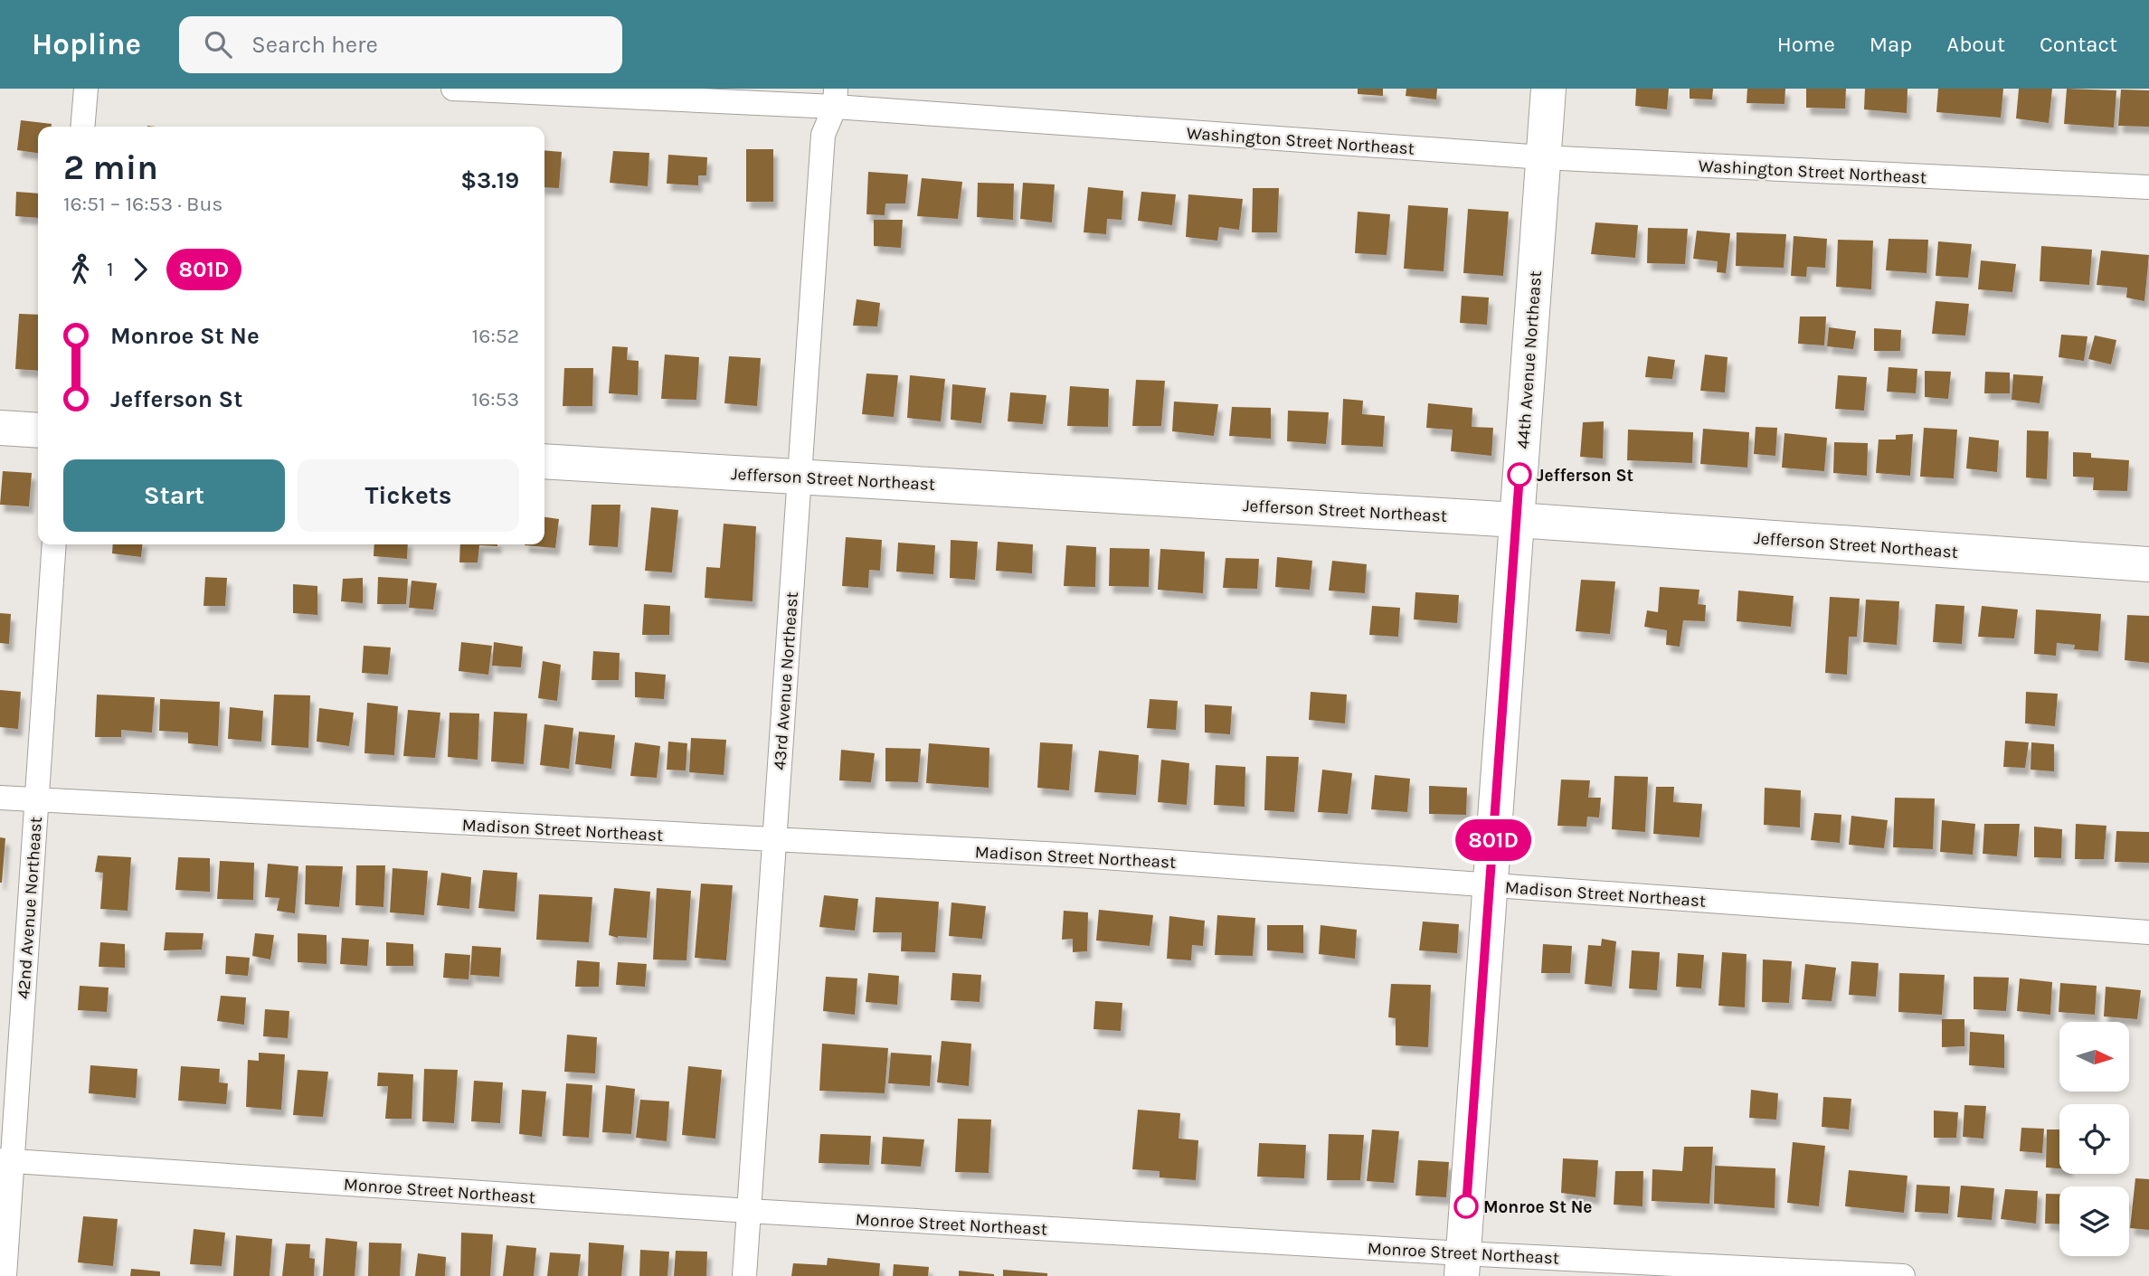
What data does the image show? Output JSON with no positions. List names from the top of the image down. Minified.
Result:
{"streets":{"street":["Washington Street Northeast","44th Avenue Northeast","Jefferson Street Northeast","43rd Avenue Northeast","Madison Street Northeast","42nd Avenue Northeast","Monroe Street Northeast"]},"crossings":[["Washington Street Northeast","44th Avenue Northeast"],["Washington Street Northeast","43rd Avenue Northeast"],["44th Avenue Northeast","Jefferson Street Northeast"],["44th Avenue Northeast","Madison Street Northeast"],["44th Avenue Northeast","Monroe Street Northeast"],["Jefferson Street Northeast","43rd Avenue Northeast"],["43rd Avenue Northeast","Madison Street Northeast"],["43rd Avenue Northeast","Monroe Street Northeast"],["Madison Street Northeast","42nd Avenue Northeast"],["42nd Avenue Northeast","Monroe Street Northeast"]],"places":["Jefferson St","Monroe St Ne"],"lines":["bus line 801D"],"north":"right","page":{"header":"Hopline","search":"Search here","nav":["Home","Map","About","Contact"],"on_map":"801D","heading":["2 min","16:51 – 16:53 · Bus","$3.19"],"legs":["1","801D"],"list":[{"name":"Monroe St Ne","value":"16:52"},{"name":"Jefferson St","value":"16:53"}],"buttons":["Start","Tickets"]}}
